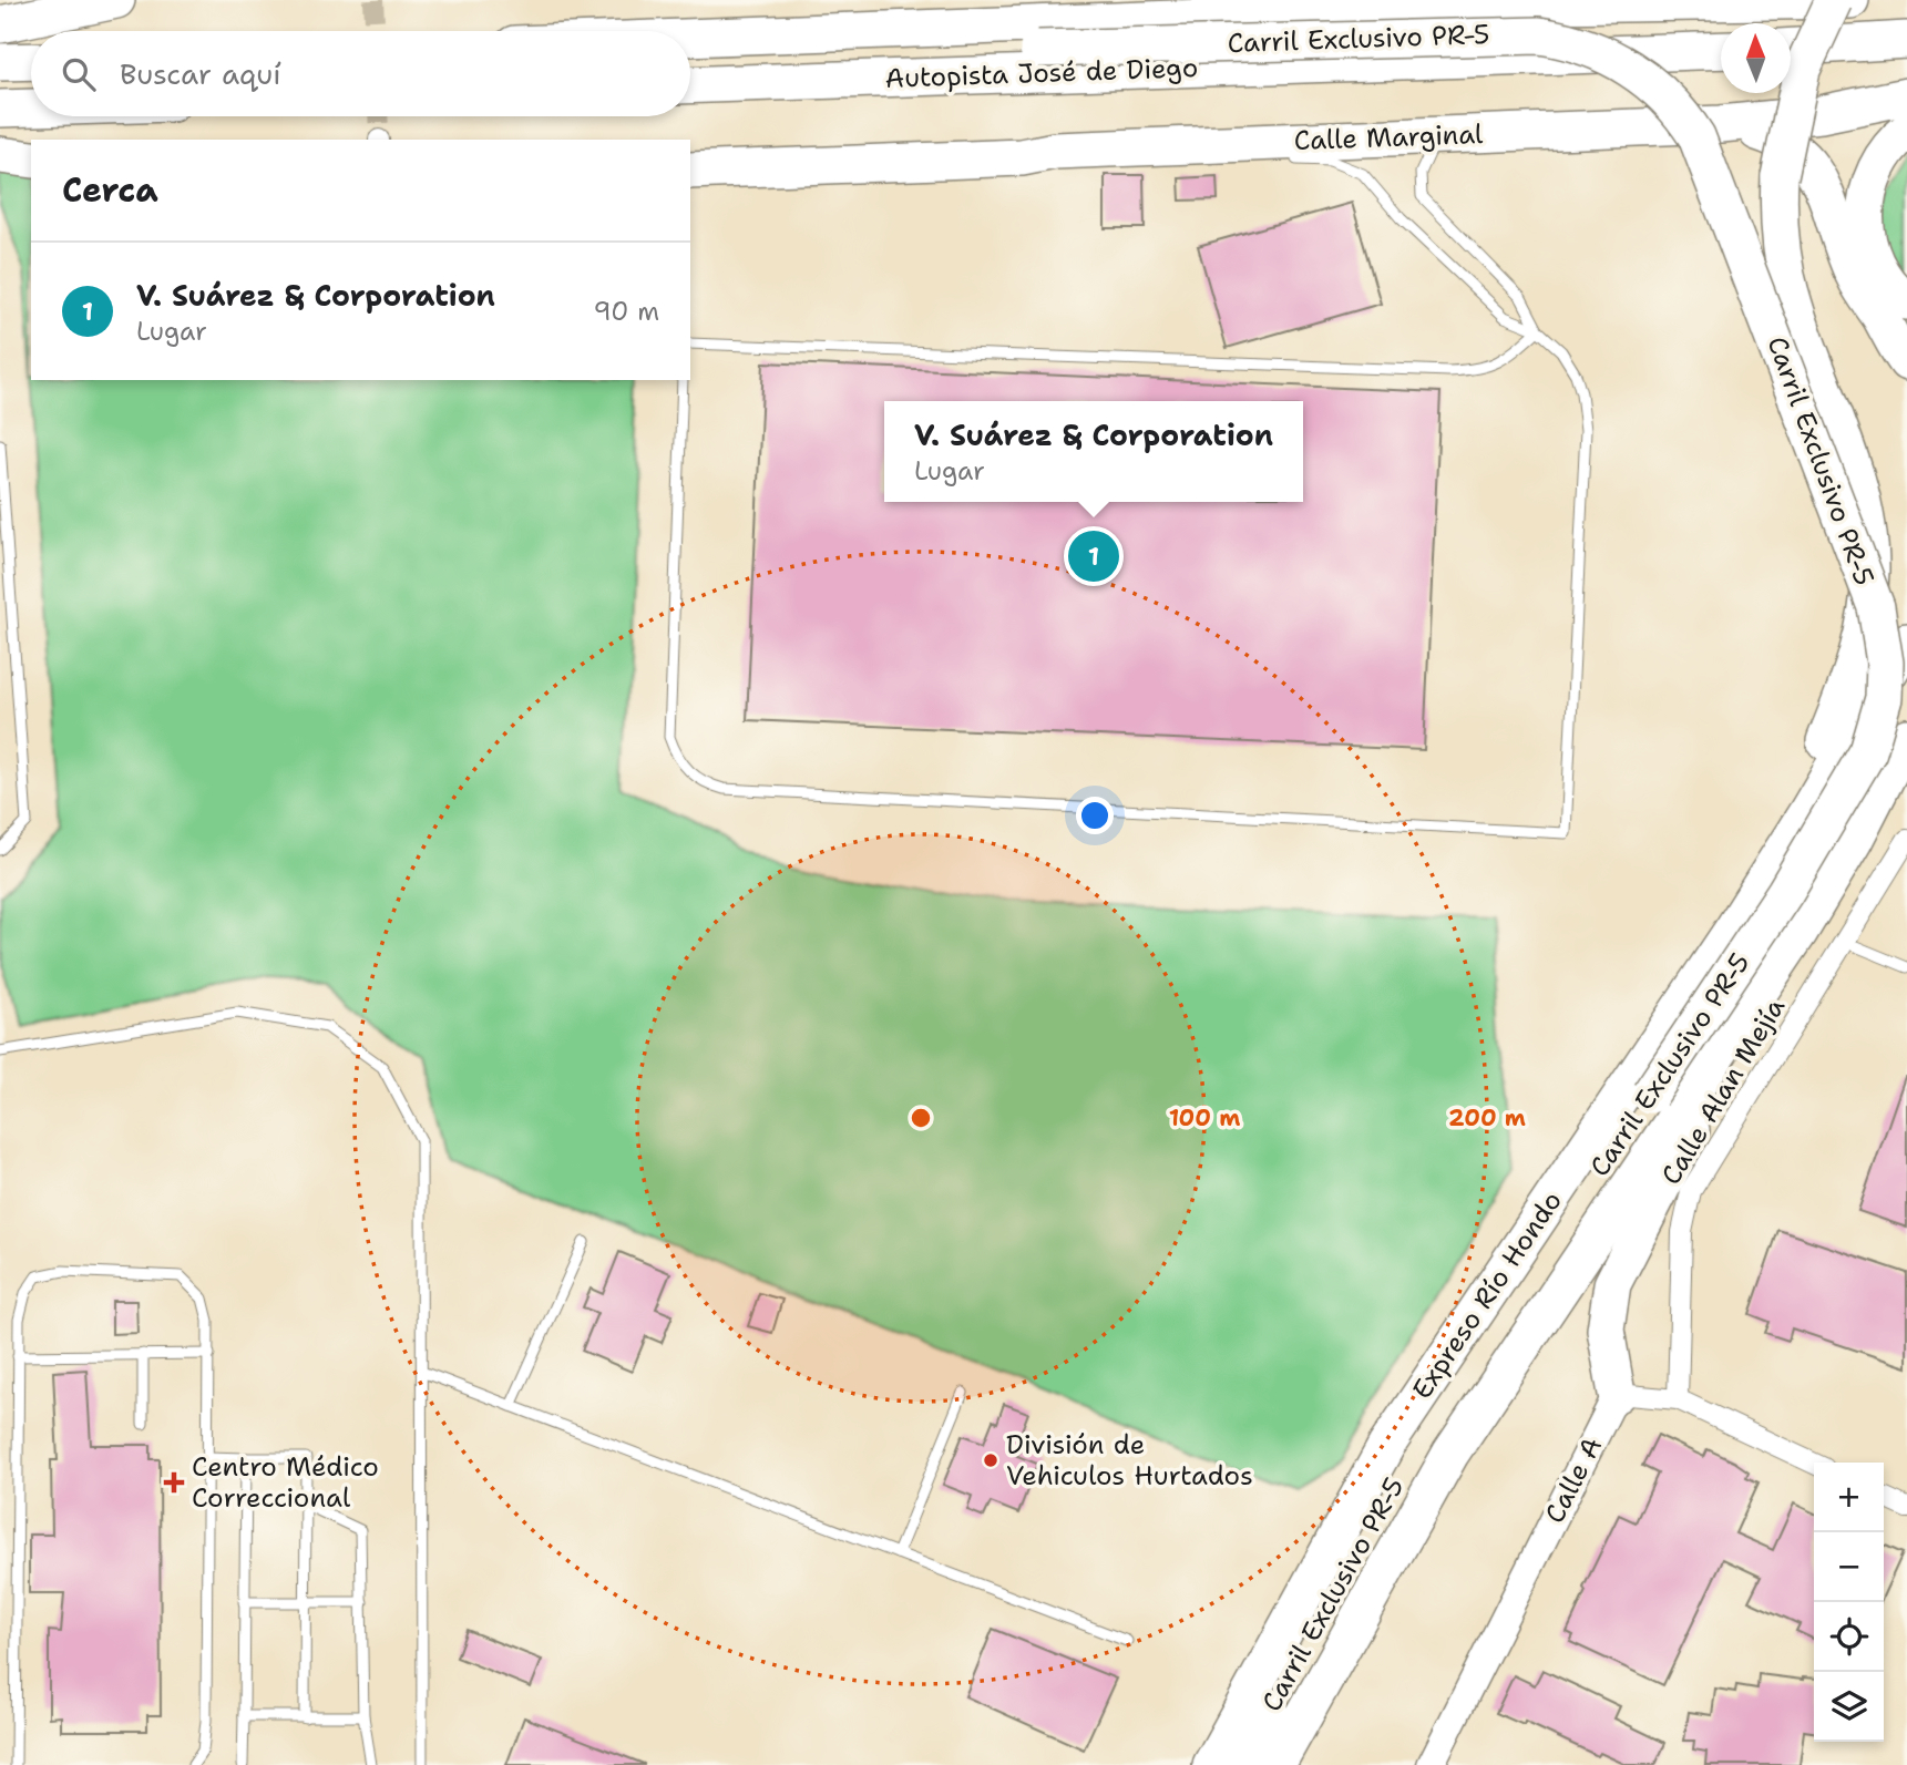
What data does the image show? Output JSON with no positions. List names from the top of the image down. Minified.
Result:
{"streets":{"highway":["Carril Exclusivo PR-5","Autopista José de Diego","Calle Marginal","Expreso Río Hondo"],"street":["Calle Alan Mejía","Calle A"]},"places":{"other":["División de Vehiculos Hurtados"],"health":["Centro Médico Correccional"]},"north":"top","page":{"search":"Buscar aquí","heading":"Cerca","list":[{"mark":"1","name":"V. Suárez & Corporation","note":"Lugar","value":"90 m"}],"popup":["V. Suárez & Corporation","Lugar"],"pins":"1","map_buttons":["+","−"]},"rings":["100 m","200 m"]}
